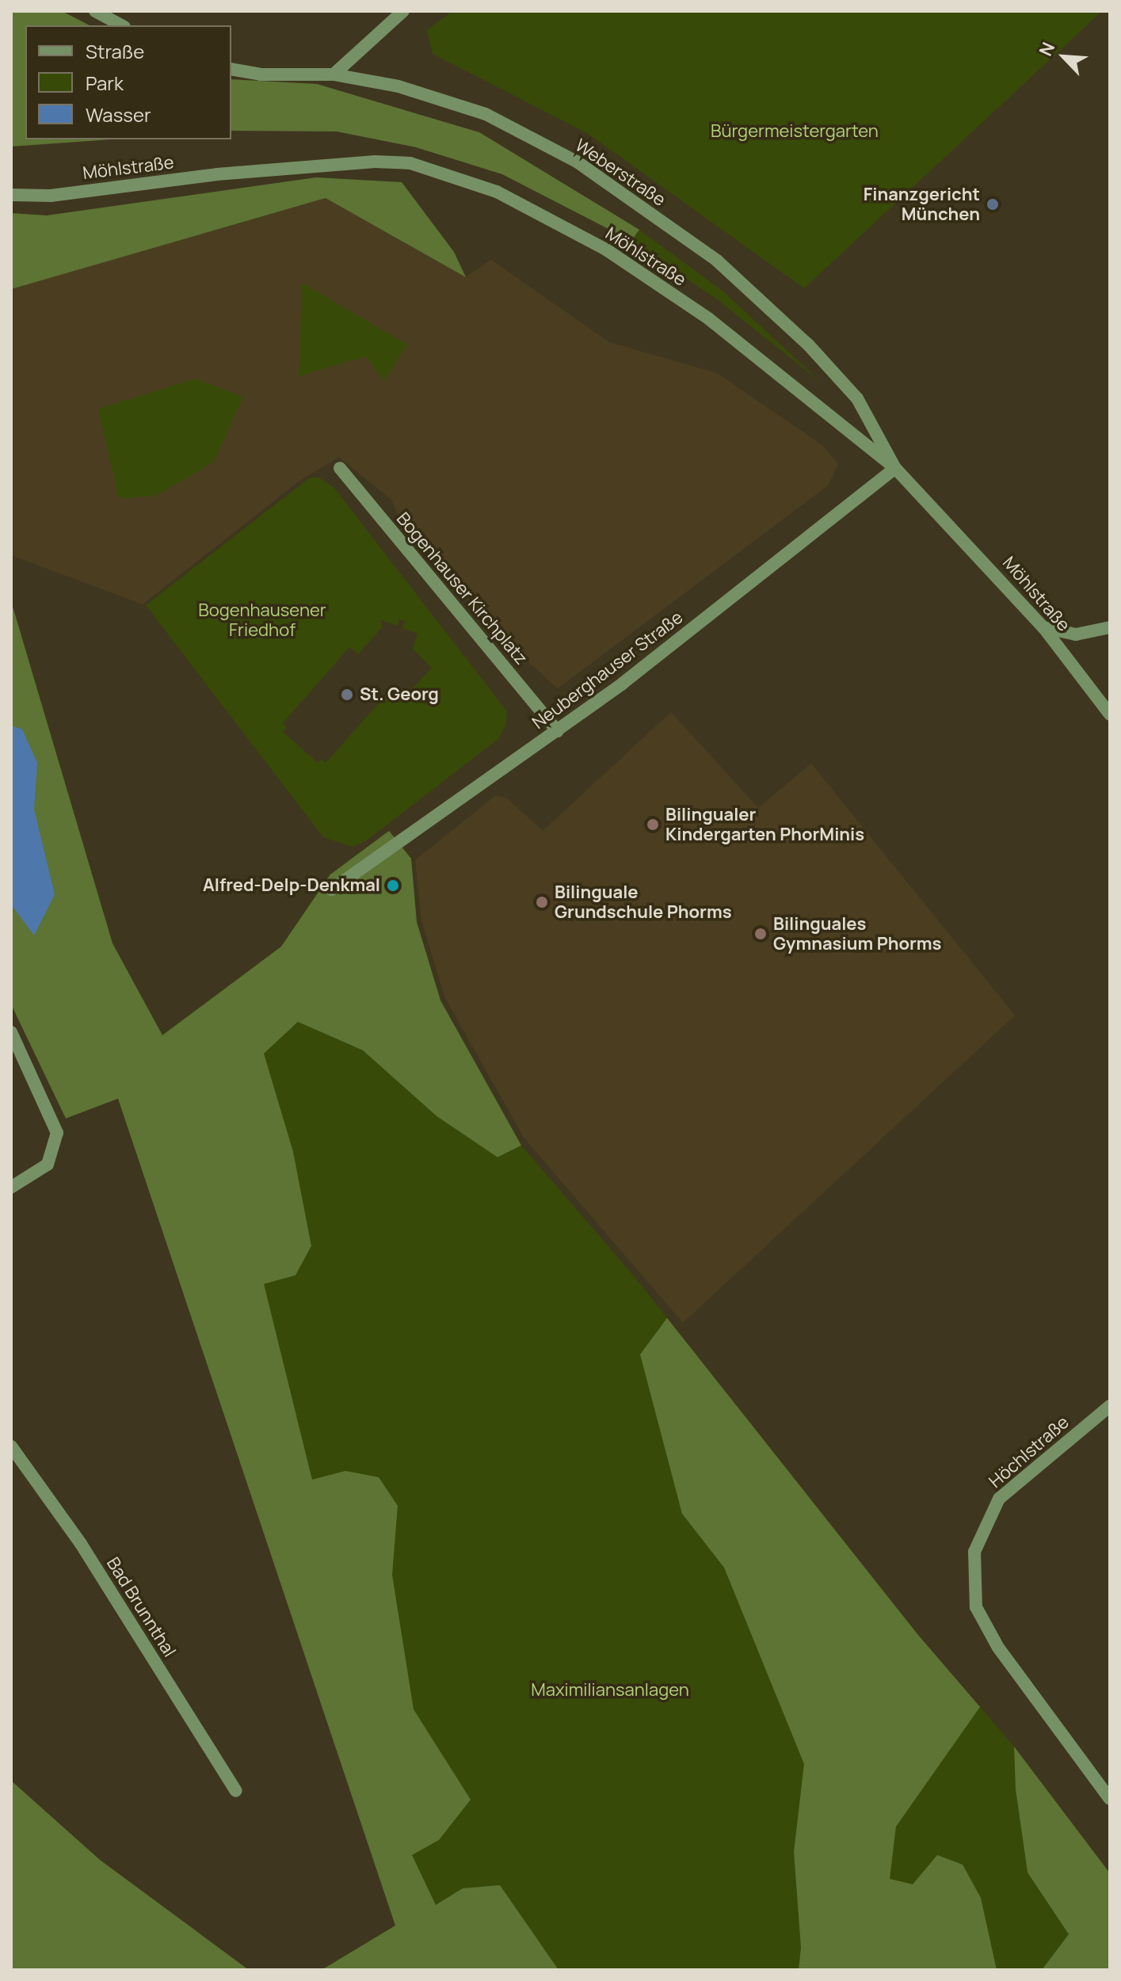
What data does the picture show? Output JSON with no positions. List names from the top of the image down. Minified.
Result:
{"streets":{"street":["Möhlstraße","Weberstraße","Bogenhauser Kirchplatz","Neuberghauser Straße","Höchlstraße","Bad Brunnthal"]},"crossings":[["Möhlstraße","Weberstraße"],["Möhlstraße","Neuberghauser Straße"],["Weberstraße","Neuberghauser Straße"],["Bogenhauser Kirchplatz","Neuberghauser Straße"]],"parks":["Bürgermeistergarten","Bogenhausener Friedhof","Maximiliansanlagen"],"places":["Finanzgericht München","St. Georg","Bilingualer Kindergarten PhorMinis","Alfred-Delp-Denkmal","Bilinguale Grundschule Phorms","Bilinguales Gymnasium Phorms"],"legend":["Straße","Park","Wasser"],"north":"top left"}
